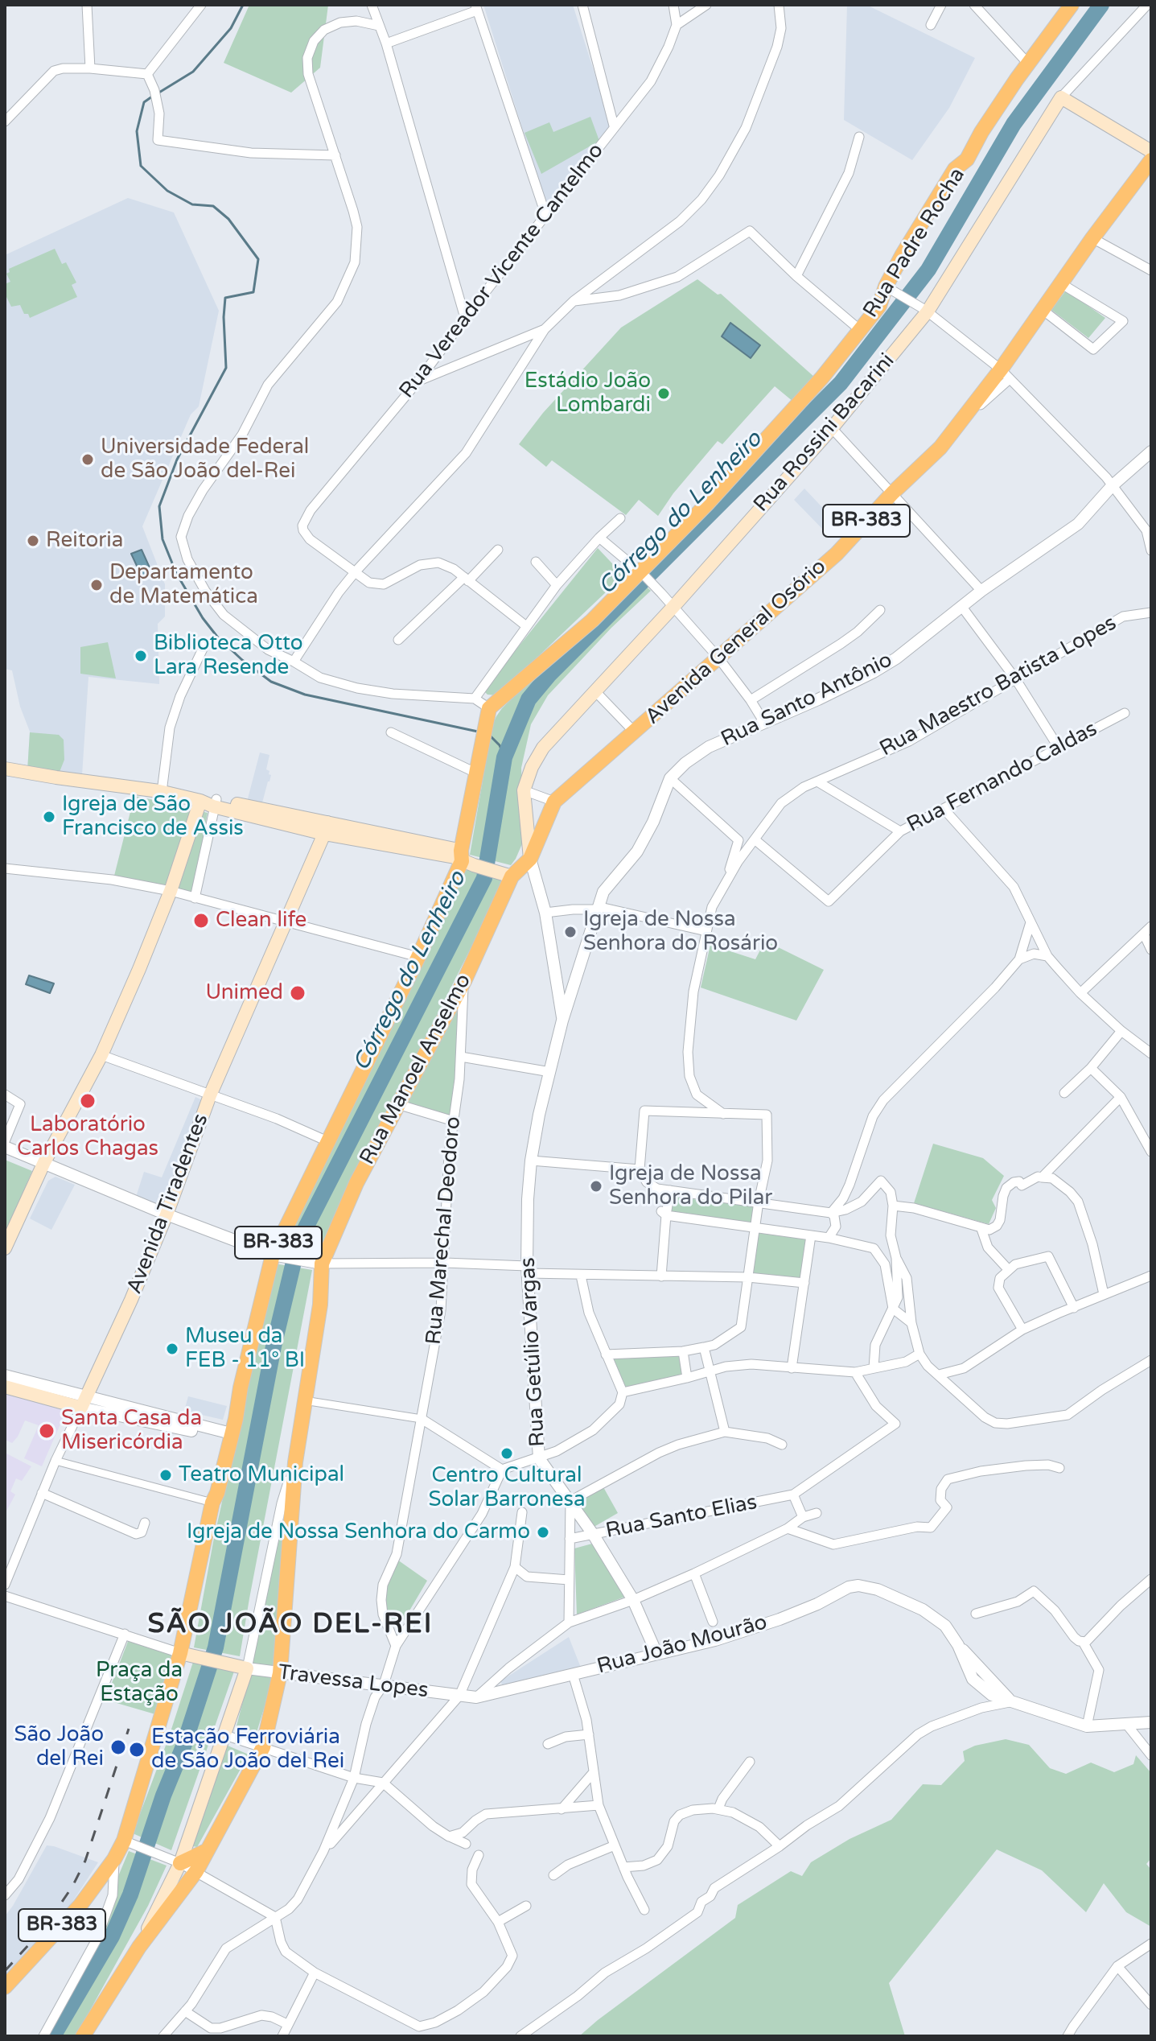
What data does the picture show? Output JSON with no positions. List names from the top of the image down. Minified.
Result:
{"streets":{"highway":["Rua Padre Rocha","BR-383","Avenida General Osório","Rua Manoel Anselmo"],"main road":["Rua Rossini Bacarini","Avenida Tiradentes"],"street":["Rua Vereador Vicente Cantelmo","Rua Maestro Batista Lopes","Rua Santo Antônio","Rua Fernando Caldas","Rua Marechal Deodoro","Rua Getúlio Vargas","Rua Santo Elias","Rua João Mourão","Travessa Lopes"]},"crossings":[["Rua Padre Rocha","BR-383"],["Rua Rossini Bacarini","Avenida General Osório"],["BR-383","Rua Manoel Anselmo"],["BR-383","Travessa Lopes"],["Avenida General Osório","Rua Manoel Anselmo"],["Rua Maestro Batista Lopes","Rua Fernando Caldas"],["Rua Santo Antônio","Rua Getúlio Vargas"],["Rua Manoel Anselmo","Rua Marechal Deodoro"],["Rua Getúlio Vargas","Rua Santo Elias"],["Rua Getúlio Vargas","Rua João Mourão"],["Rua João Mourão","Travessa Lopes"]],"districts":["SÃO JOÃO DEL-REI"],"water":["Córrego do Lenheiro"],"parks":["Praça da Estação"],"places":["Estádio João Lombardi","Universidade Federal de São João del-Rei","Reitoria","Departamento de Matemática","Biblioteca Otto Lara Resende","Igreja de São Francisco de Assis","Clean life","Igreja de Nossa Senhora do Rosário","Unimed","Laboratório Carlos Chagas","Igreja de Nossa Senhora do Pilar","Museu da FEB - 11° BI","Santa Casa da Misericórdia","Centro Cultural Solar Barronesa","Teatro Municipal","Igreja de Nossa Senhora do Carmo","São João del Rei","Estação Ferroviária de São João del Rei"]}
